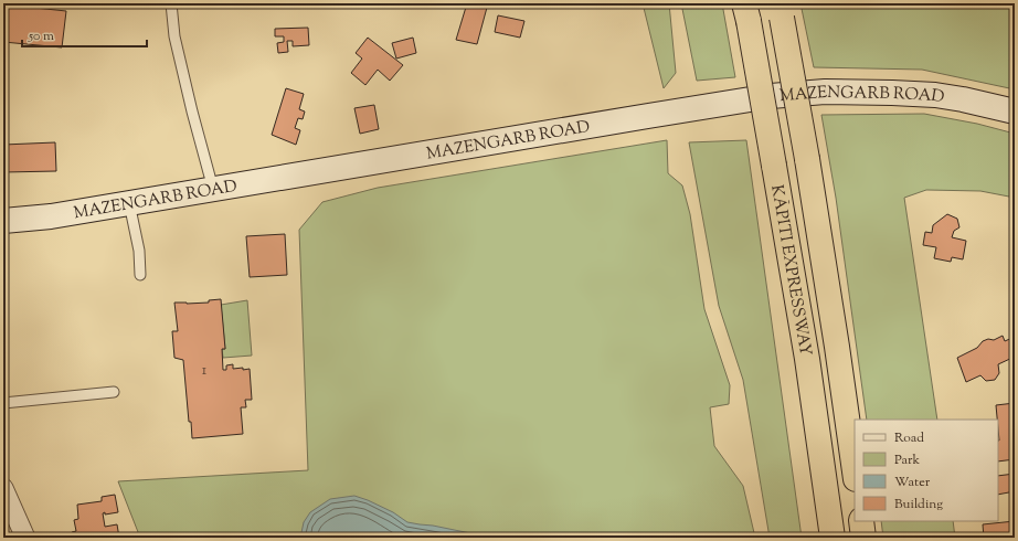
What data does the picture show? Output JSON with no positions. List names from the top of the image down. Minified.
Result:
{"streets":{"highway":["KĀPITI EXPRESSWAY"],"main road":["MAZENGARB ROAD"]},"house_numbers":["1"],"legend":["Road","Park","Water","Building"],"scale_bar":"50 m"}
